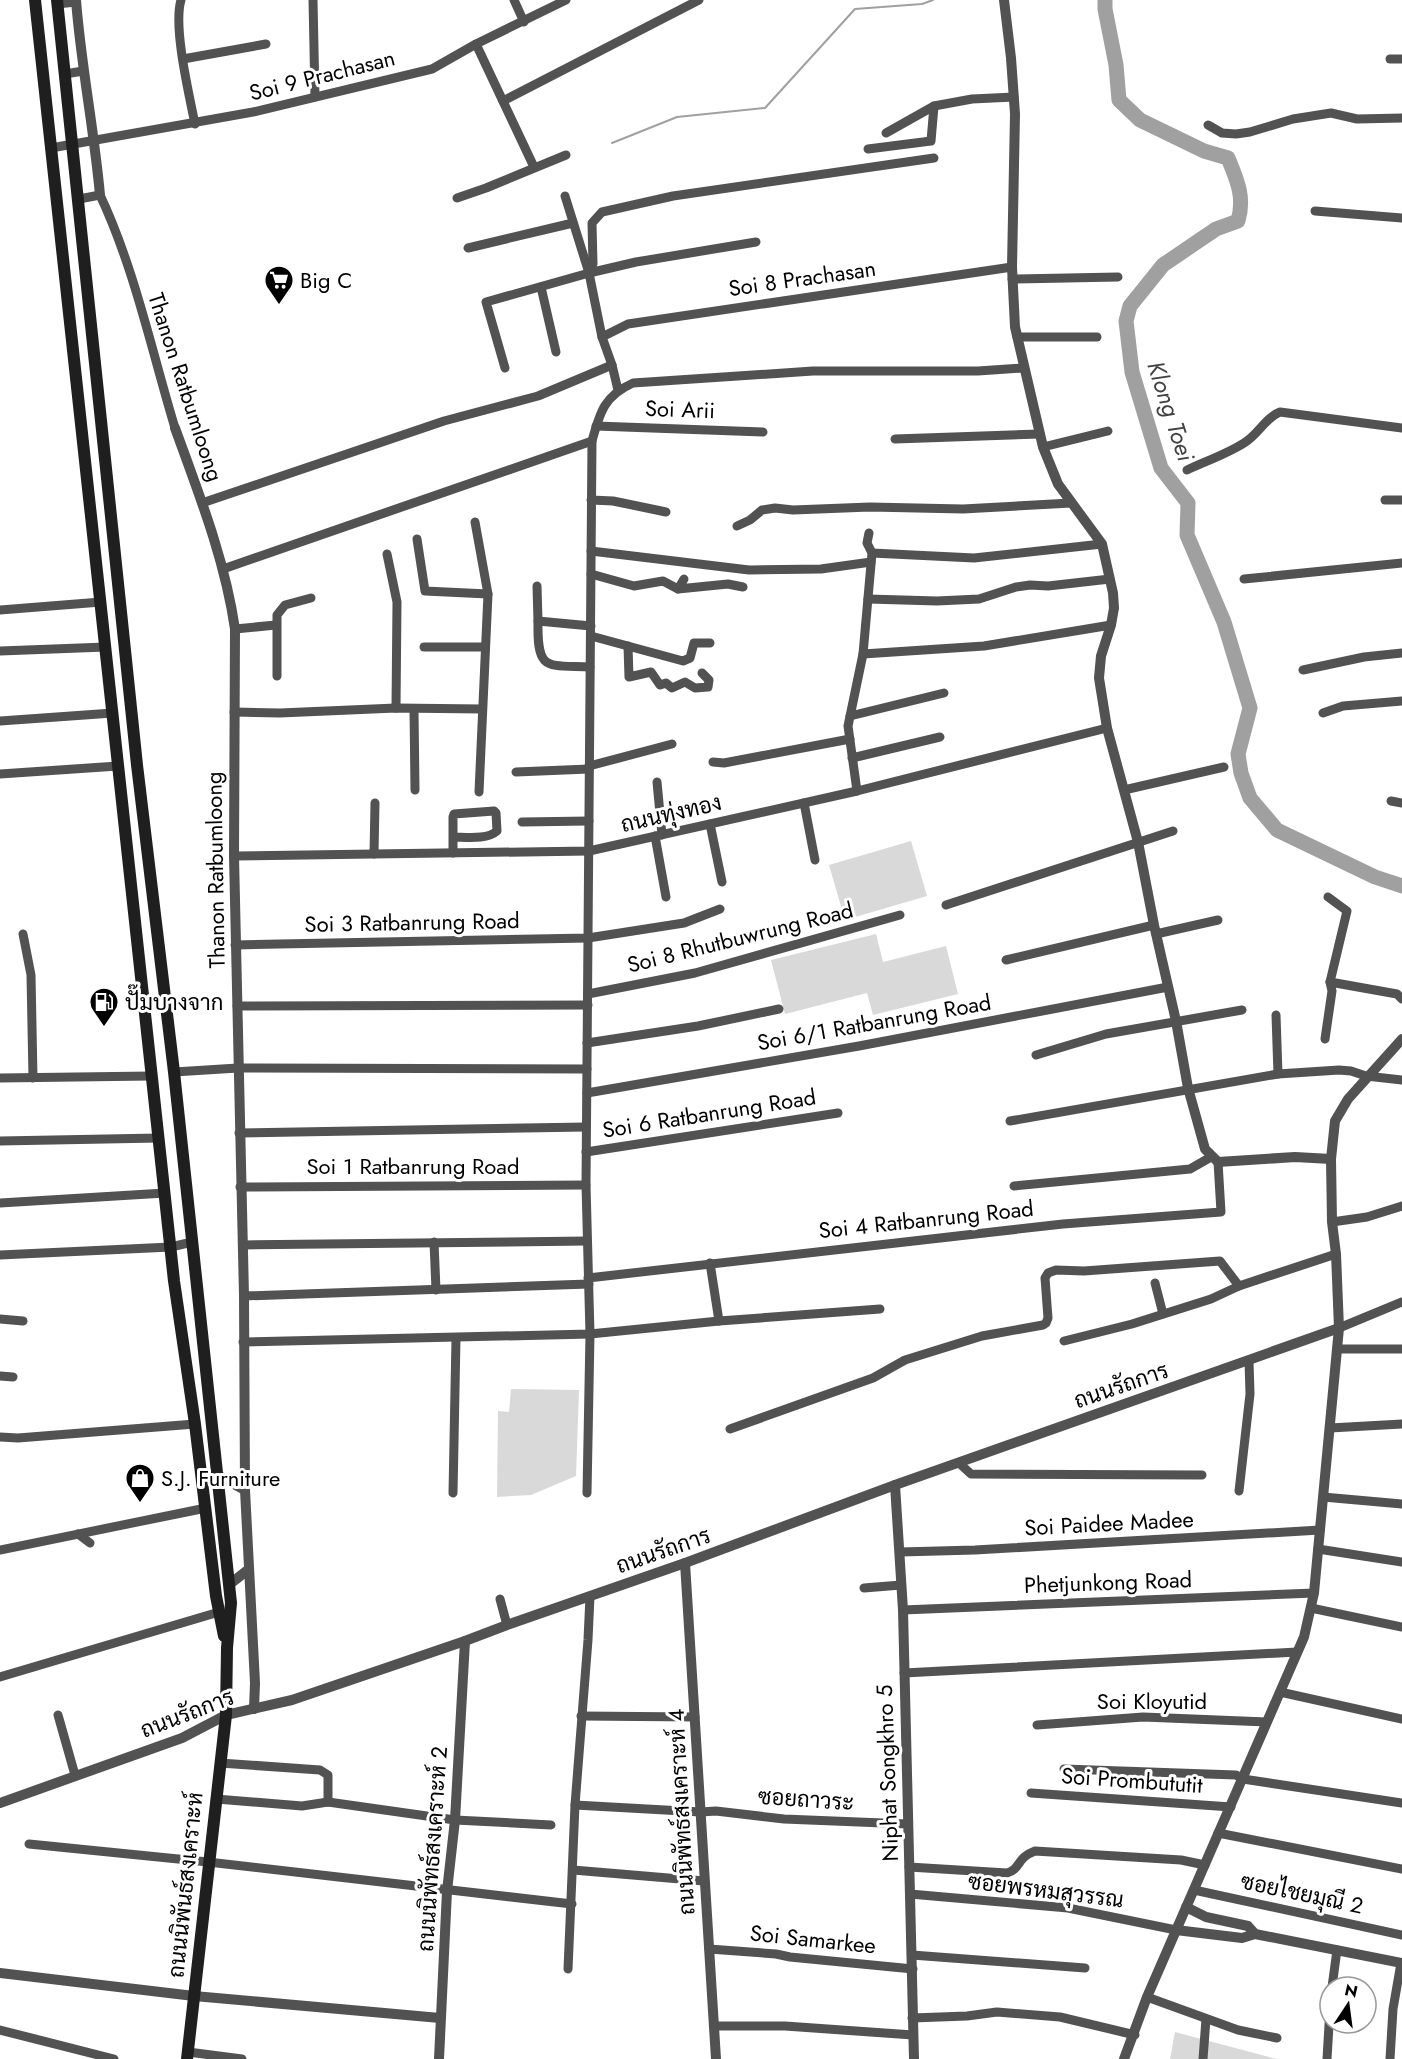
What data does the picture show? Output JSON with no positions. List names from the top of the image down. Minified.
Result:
{"streets":{"main road":["ถนนนิพันธ์สงเคราะห์"],"street":["Soi 9 Prachasan","Soi 8 Prachasan","Thanon Ratbumloong","Soi Arii","ถนนทุ่งทอง","Soi 3 Ratbanrung Road","Soi 8 Rhutbuwrung Road","Soi 6/1 Ratbanrung Road","Soi 6 Ratbanrung Road","Soi 1 Ratbanrung Road","Soi 4 Ratbanrung Road","ถนนรัถการ","Soi Paidee Madee","Phetjunkong Road","Soi Kloyutid","Niphat Songkhro 5","Soi Prombututit","ซอยถาวระ","ถนนนิพัทธ์สงเคราะห์ 4","ถนนนิพัทธ์สงเคราะห์ 2","ซอยพรหมสุวรรณ","ซอยไชยมุณี 2","Soi Samarkee"]},"crossings":[["Thanon Ratbumloong","ถนนทุ่งทอง"],["Thanon Ratbumloong","Soi 3 Ratbanrung Road"],["Thanon Ratbumloong","Soi 1 Ratbanrung Road"],["Thanon Ratbumloong","Soi 4 Ratbanrung Road"],["Thanon Ratbumloong","ถนนรัถการ"],["ถนนรัถการ","Niphat Songkhro 5"],["ถนนรัถการ","ถนนนิพัทธ์สงเคราะห์ 4"],["ถนนรัถการ","ถนนนิพัทธ์สงเคราะห์ 2"],["ถนนรัถการ","ถนนนิพันธ์สงเคราะห์"],["Soi Paidee Madee","Niphat Songkhro 5"],["Phetjunkong Road","Niphat Songkhro 5"],["Niphat Songkhro 5","ซอยถาวระ"],["Niphat Songkhro 5","ซอยพรหมสุวรรณ"],["Niphat Songkhro 5","Soi Samarkee"],["ซอยถาวระ","ถนนนิพัทธ์สงเคราะห์ 4"],["ถนนนิพัทธ์สงเคราะห์ 4","Soi Samarkee"]],"water":["Klong Toei"],"places":{"supermarket":["Big C"],"fuel station":["ปั๊มบางจาก"],"shop":["S.J. Furniture"]},"north":"top"}
